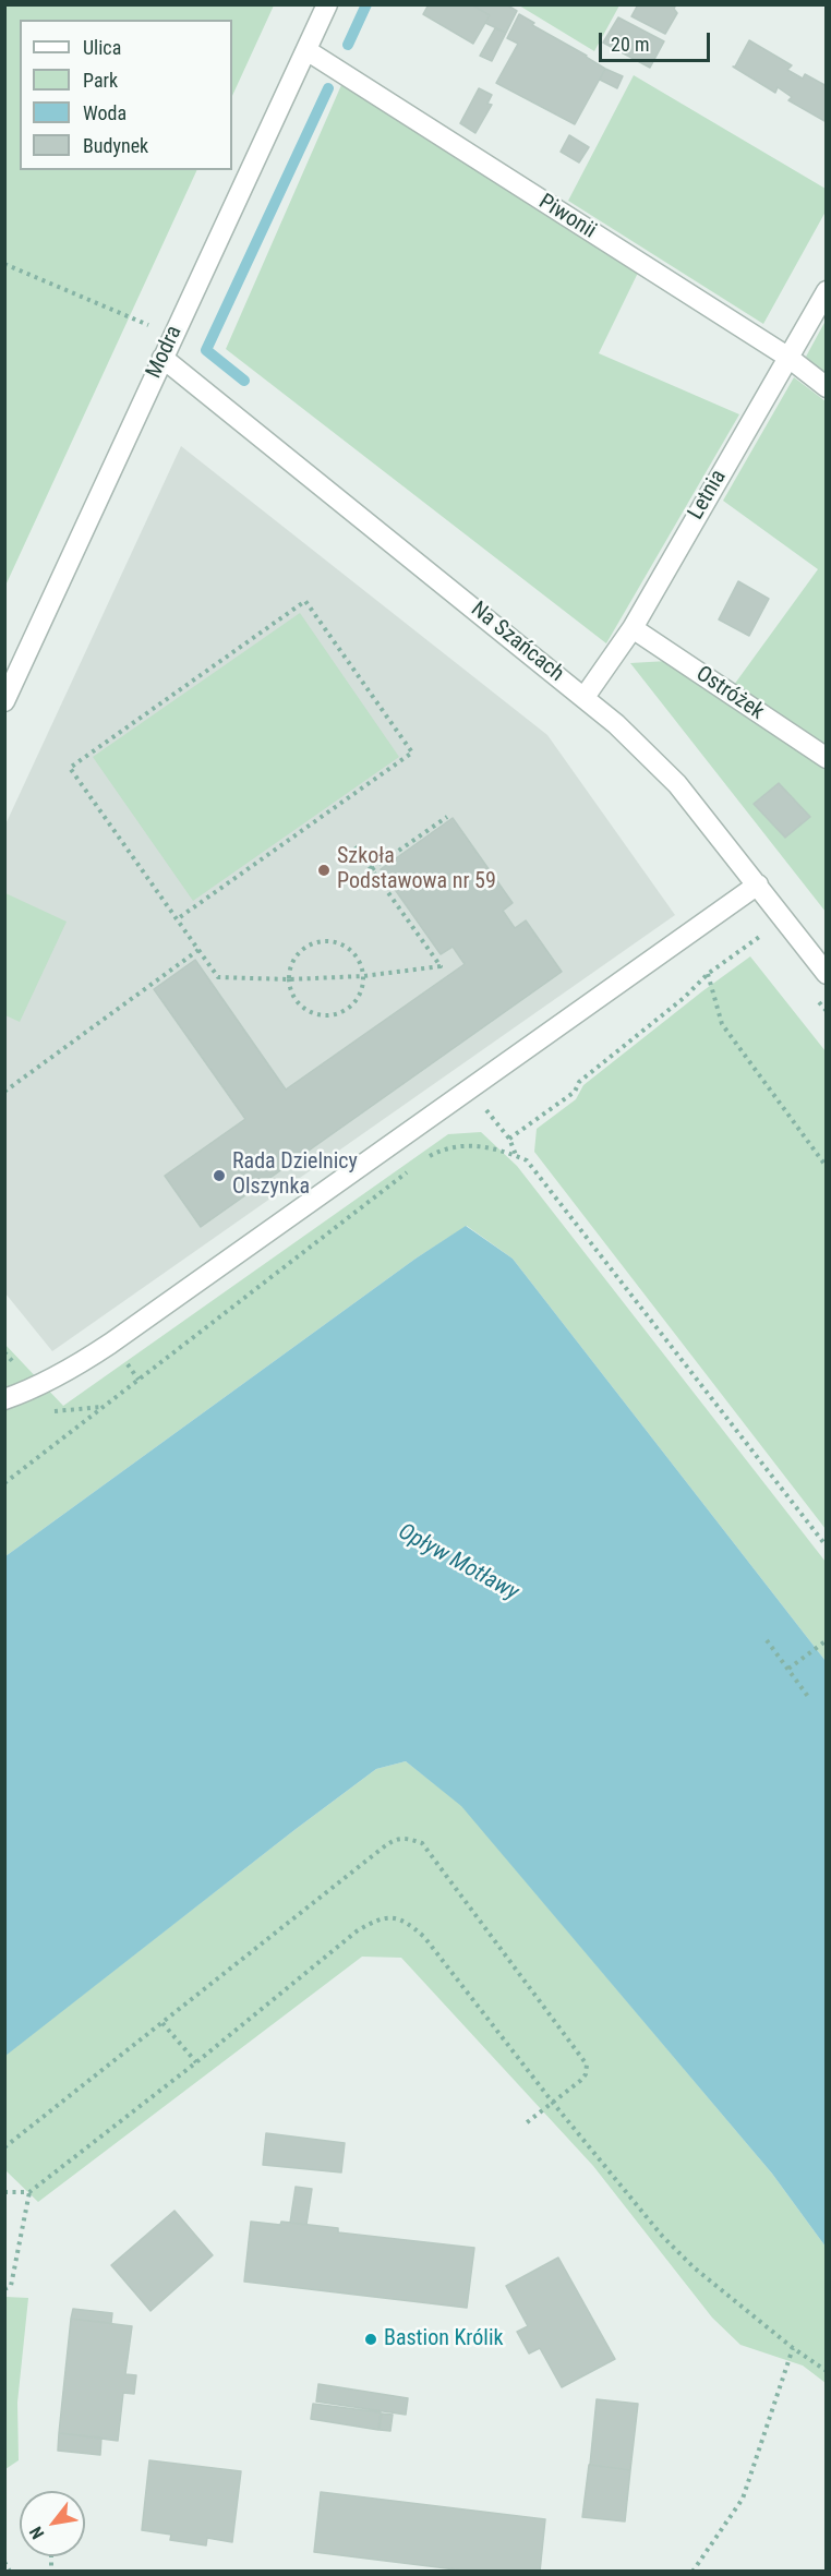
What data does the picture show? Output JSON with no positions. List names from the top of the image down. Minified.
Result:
{"streets":{"street":["Piwonii","Modra","Letnia","Na Szańcach","Ostróżek"]},"crossings":[["Piwonii","Modra"],["Piwonii","Letnia"],["Modra","Na Szańcach"],["Letnia","Na Szańcach"],["Letnia","Ostróżek"]],"water":["Opływ Motławy"],"places":["Szkoła Podstawowa nr 59","Rada Dzielnicy Olszynka","Bastion Królik"],"legend":["Ulica","Park","Woda","Budynek"],"scale_bar":"20 m","north":"bottom left"}
